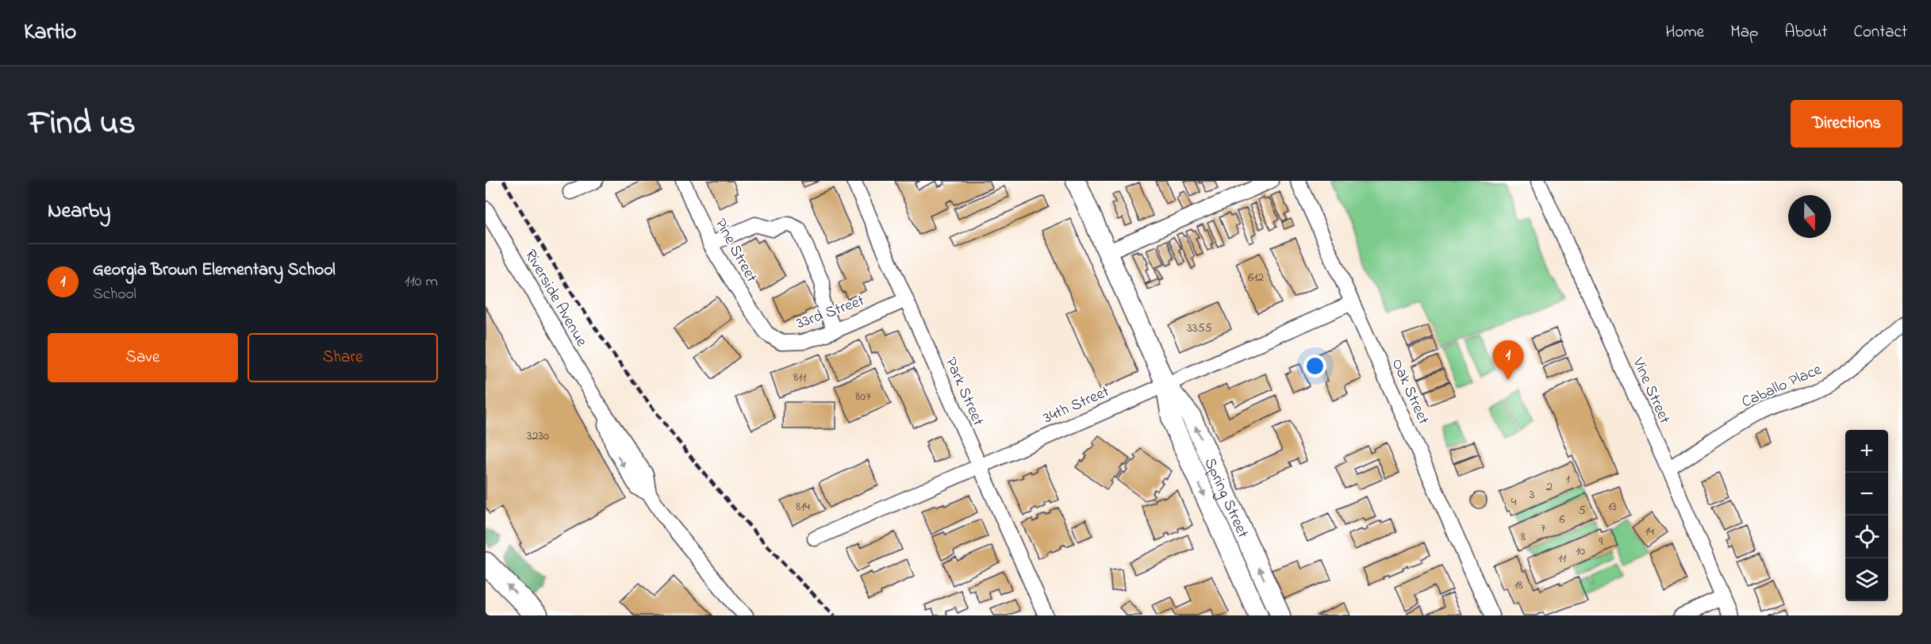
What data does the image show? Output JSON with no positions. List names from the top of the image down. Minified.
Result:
{"streets":{"main road":["Spring Street"],"street":["Pine Street","Riverside Avenue","33rd Street","Caballo Place","Vine Street","Park Street","Oak Street","34th Street"]},"crossings":[["Pine Street","33rd Street"],["33rd Street","Park Street"],["Caballo Place","Vine Street"],["Park Street","34th Street"],["Oak Street","34th Street"],["34th Street","Spring Street"]],"house_numbers":["612","3355","811","807","3230","1","2","3","4","814","13","5","6","7","14","8","9","10","11","18"],"north":"bottom","page":{"header":"Kartio","nav":["Home","Map","About","Contact"],"title":"Find us","buttons":["Directions",["Save","Share"]],"heading":"Nearby","list":[{"mark":"1","name":"Georgia Brown Elementary School","note":"School","value":"110 m"}],"pins":"1","map_buttons":["+","−"]}}
